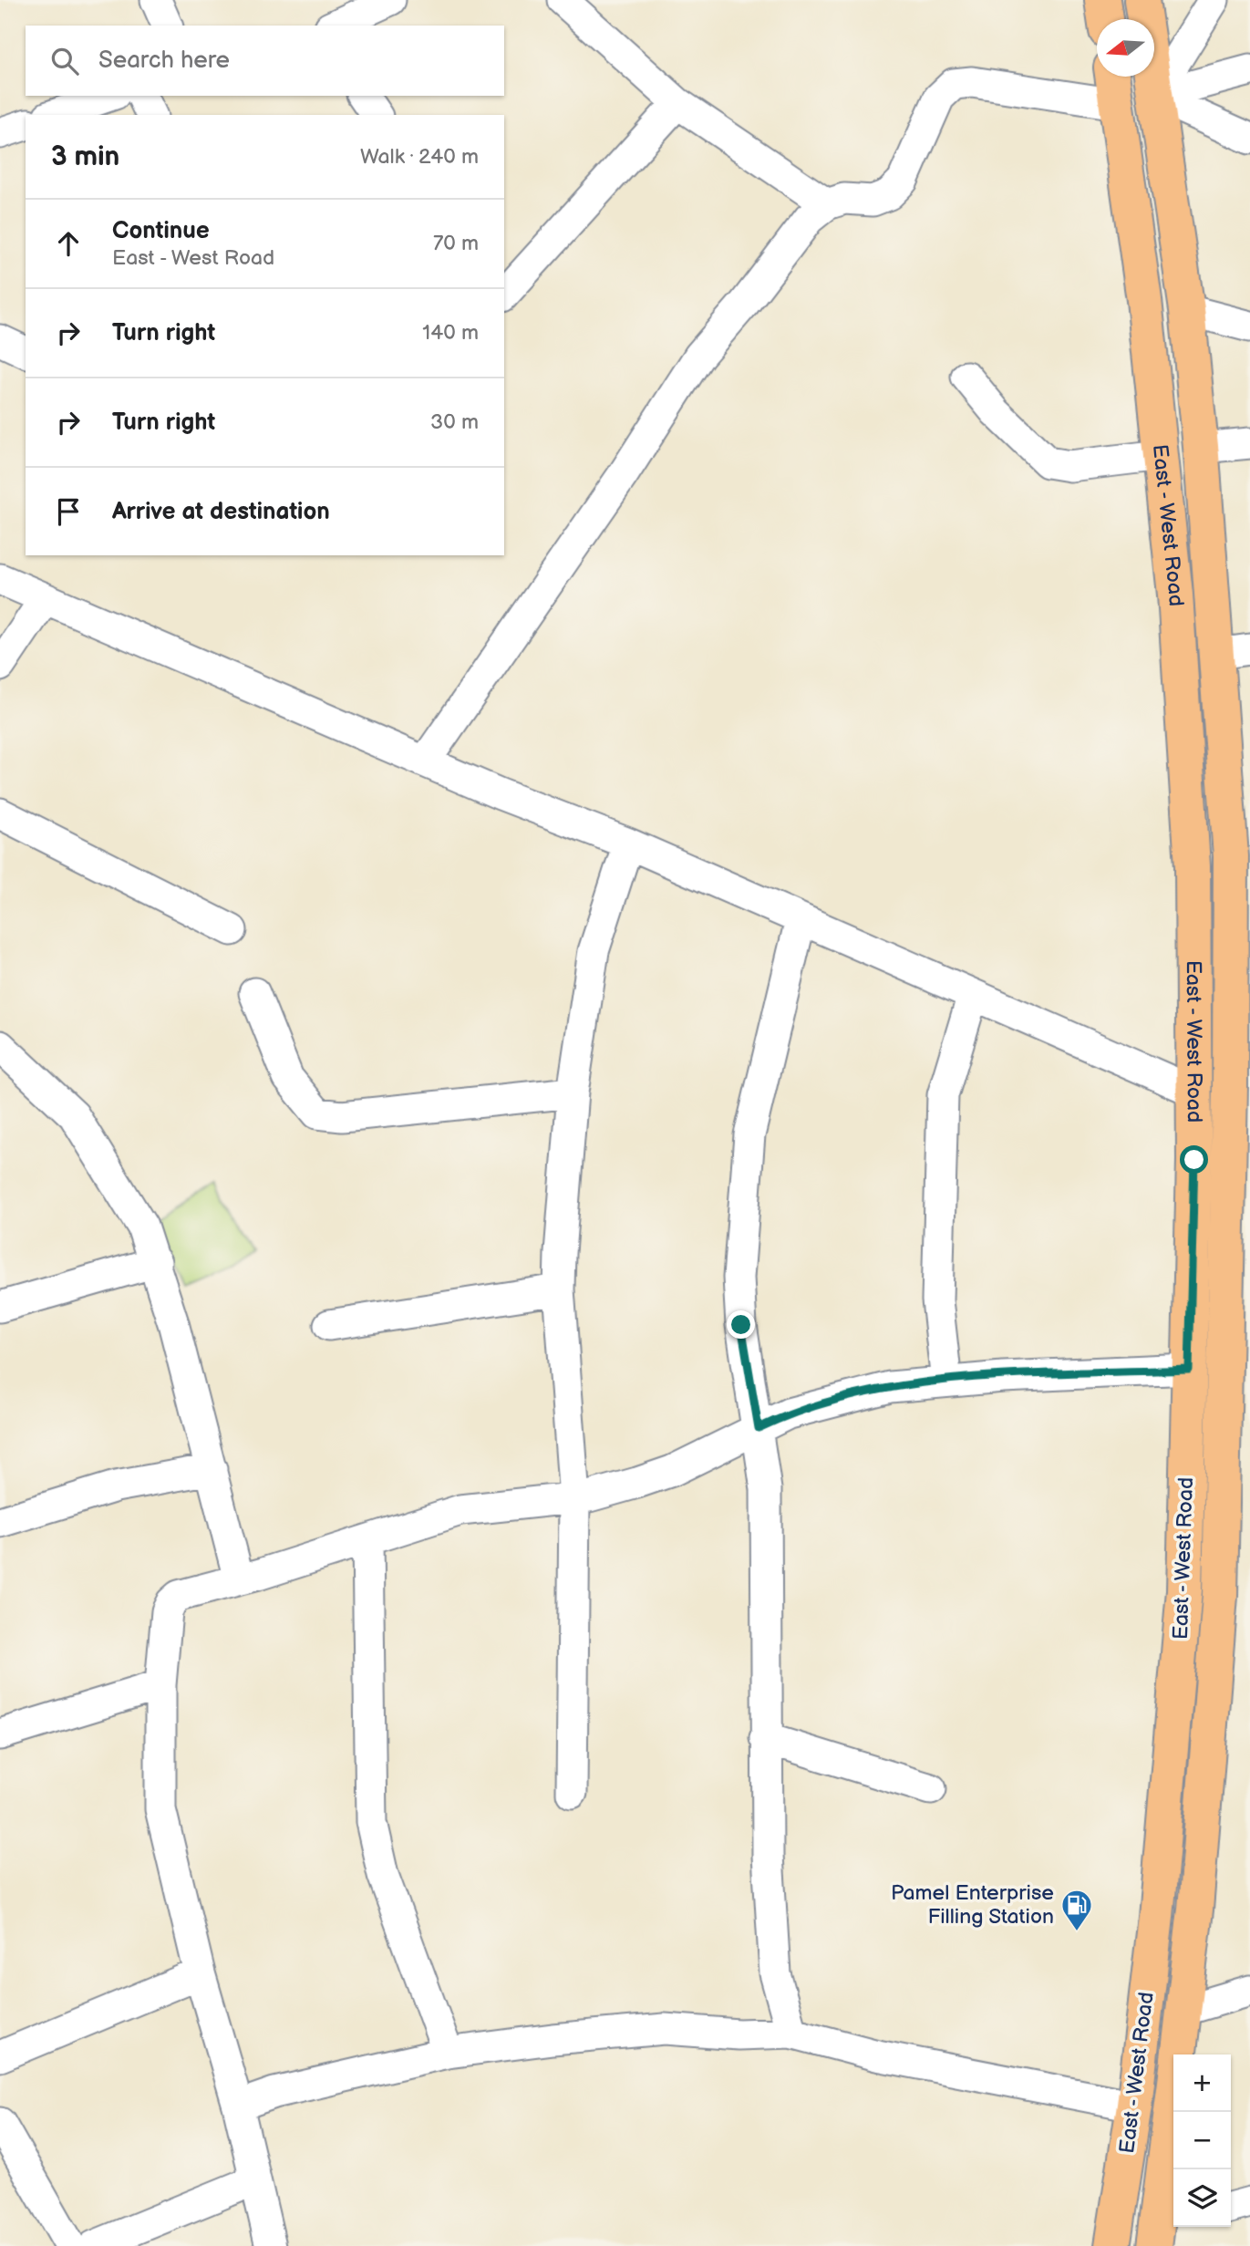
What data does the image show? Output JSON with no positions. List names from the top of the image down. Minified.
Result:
{"streets":{"main road":["East - West Road"]},"places":{"fuel station":["Pamel Enterprise Filling Station"]},"north":"left","page":{"search":"Search here","heading":["3 min","Walk · 240 m"],"list":[["Continue","East - West Road","70 m"],["Turn right","140 m"],["Turn right","30 m"],"Arrive at destination"],"map_buttons":["+","−"]}}
